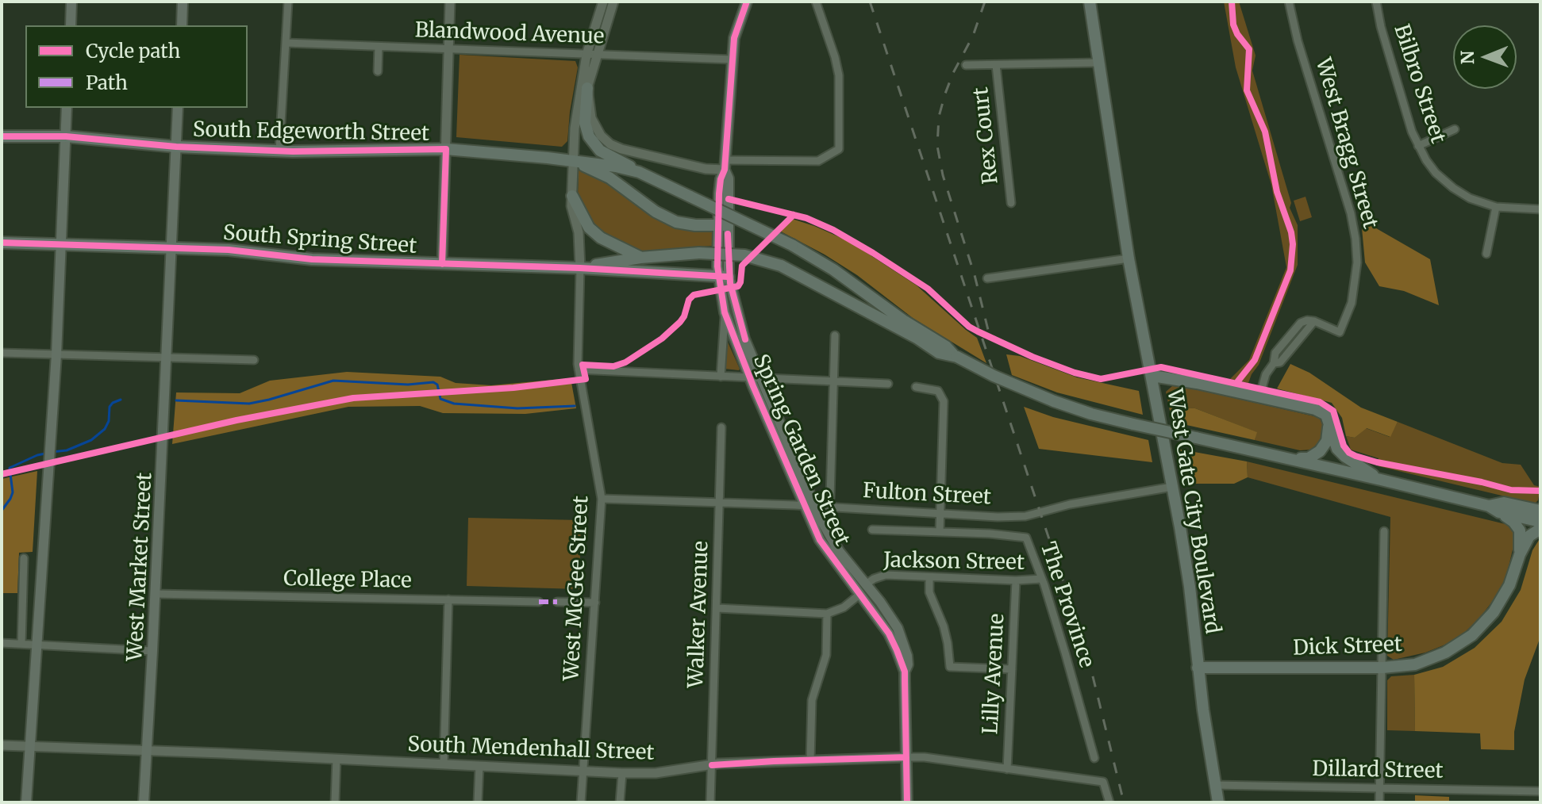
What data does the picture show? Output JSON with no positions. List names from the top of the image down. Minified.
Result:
{"streets":{"main road":["South Edgeworth Street","South Spring Street","Spring Garden Street","West Gate City Boulevard","West Market Street","Dick Street"],"street":["Blandwood Avenue","Bilbro Street","Rex Court","West Bragg Street","Fulton Street","Jackson Street","College Place","West McGee Street","The Province","Walker Avenue","Lilly Avenue","South Mendenhall Street","Dillard Street"]},"crossings":[["Blandwood Avenue","Spring Garden Street"],["Blandwood Avenue","West McGee Street"],["South Edgeworth Street","West Market Street"],["South Edgeworth Street","West McGee Street"],["South Spring Street","West Market Street"],["South Spring Street","West McGee Street"],["Spring Garden Street","Fulton Street"],["Spring Garden Street","Jackson Street"],["Spring Garden Street","South Mendenhall Street"],["Fulton Street","West Gate City Boulevard"],["Fulton Street","West McGee Street"],["Fulton Street","Walker Avenue"],["West Gate City Boulevard","Dick Street"],["West Gate City Boulevard","Dillard Street"],["Jackson Street","The Province"],["Jackson Street","Lilly Avenue"],["West Market Street","College Place"],["West Market Street","South Mendenhall Street"],["West McGee Street","South Mendenhall Street"],["Walker Avenue","South Mendenhall Street"],["Lilly Avenue","South Mendenhall Street"]],"legend":["Cycle path","Path"],"north":"left"}
